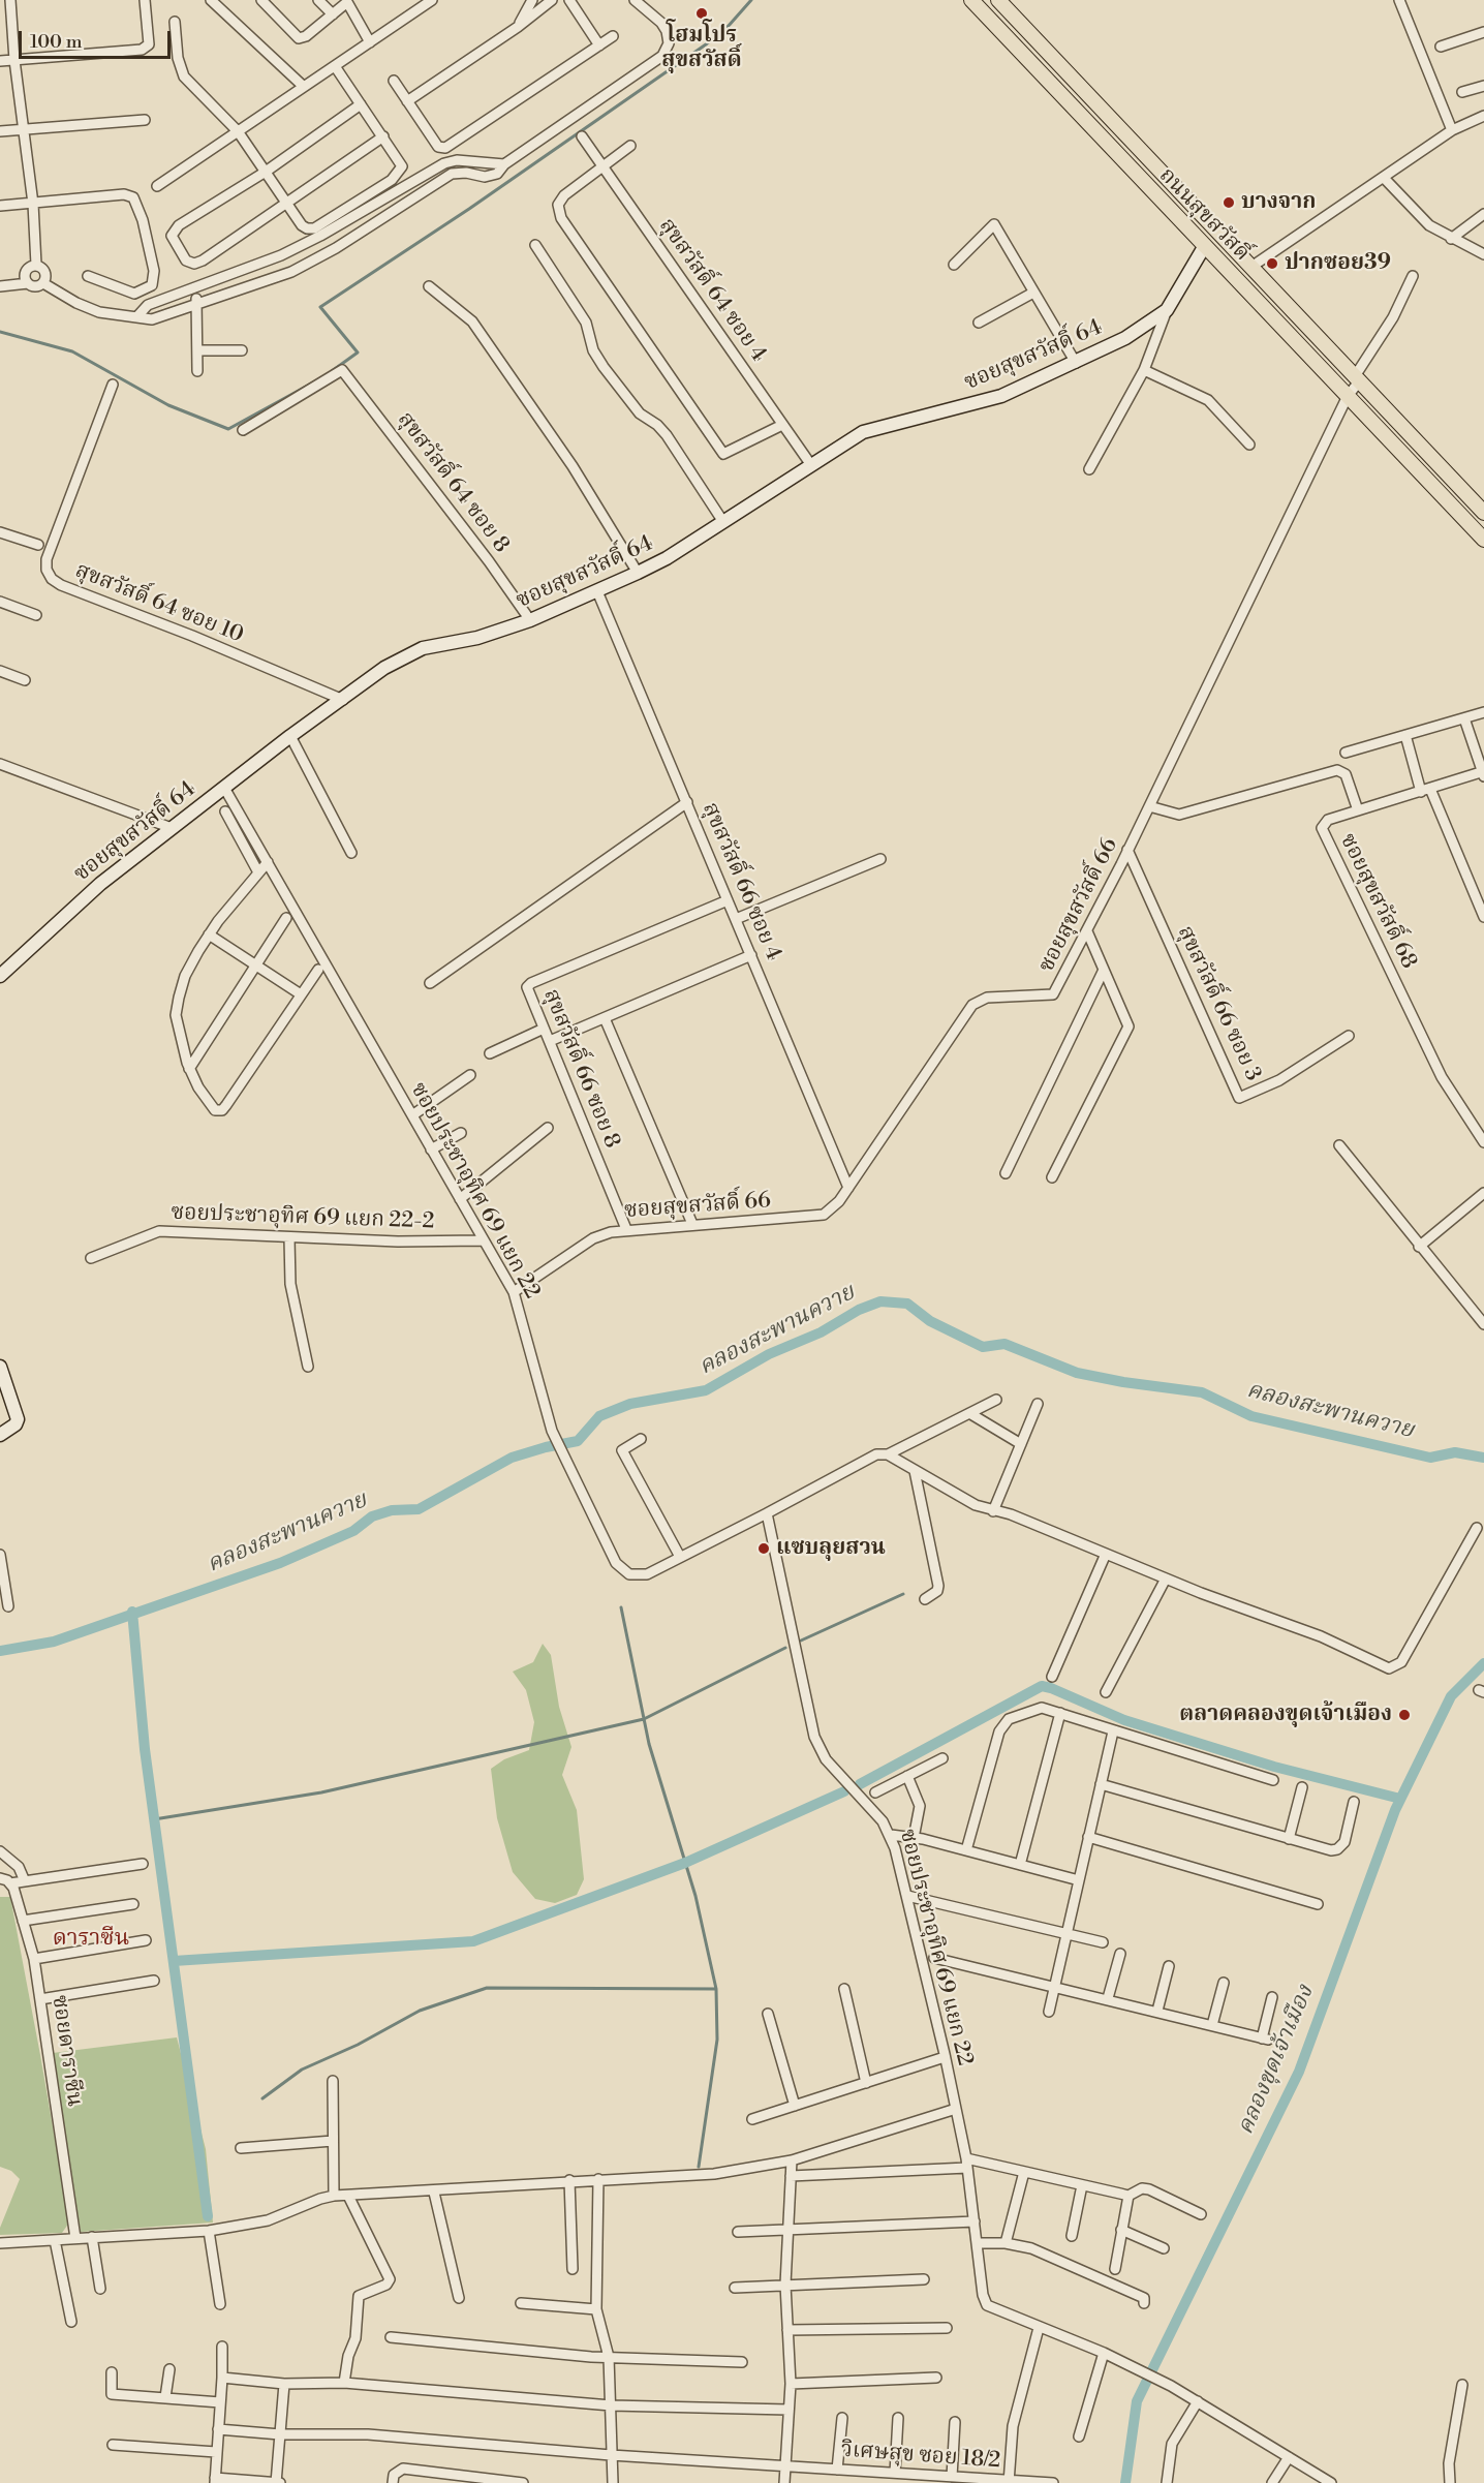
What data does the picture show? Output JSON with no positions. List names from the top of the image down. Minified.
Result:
{"streets":{"main road":["ถนนสุขสวัสดิ์"],"street":["สุขสวัสดิ์ 64 ซอย 4","ซอยสุขสวัสดิ์ 64","สุขสวัสดิ์ 64 ซอย 8","สุขสวัสดิ์ 64 ซอย 10","สุขสวัสดิ์ 66 ซอย 4","ซอยสุขสวัสดิ์ 68","ซอยสุขสวัสดิ์ 66","สุขสวัสดิ์ 66 ซอย 3","สุขสวัสดิ์ 66 ซอย 8","ซอยประชาอุทิศ 69 แยก 22","ซอยประชาอุทิศ 69 แยก 22-2","ซอยดาราซีน","วิเศษสุข ซอย 18/2"]},"crossings":[["ถนนสุขสวัสดิ์","ซอยสุขสวัสดิ์ 64"],["ถนนสุขสวัสดิ์","ซอยสุขสวัสดิ์ 66"],["สุขสวัสดิ์ 64 ซอย 4","ซอยสุขสวัสดิ์ 64"],["ซอยสุขสวัสดิ์ 64","สุขสวัสดิ์ 64 ซอย 8"],["ซอยสุขสวัสดิ์ 64","สุขสวัสดิ์ 64 ซอย 10"],["ซอยสุขสวัสดิ์ 64","สุขสวัสดิ์ 66 ซอย 4"],["ซอยสุขสวัสดิ์ 64","ซอยประชาอุทิศ 69 แยก 22"],["สุขสวัสดิ์ 66 ซอย 4","ซอยสุขสวัสดิ์ 66"],["สุขสวัสดิ์ 66 ซอย 4","สุขสวัสดิ์ 66 ซอย 8"],["ซอยสุขสวัสดิ์ 66","สุขสวัสดิ์ 66 ซอย 3"],["ซอยสุขสวัสดิ์ 66","สุขสวัสดิ์ 66 ซอย 8"],["ซอยสุขสวัสดิ์ 66","ซอยประชาอุทิศ 69 แยก 22"],["ซอยประชาอุทิศ 69 แยก 22","ซอยประชาอุทิศ 69 แยก 22-2"]],"districts":["ดาราซีน"],"water":["คลองสะพานควาย","คลองขุดเจ้าเมือง"],"places":["โฮมโปร สุขสวัสดิ์","บางจาก","ปากซอย39","แซบลุยสวน","ตลาดคลองขุดเจ้าเมือง"],"scale_bar":"100 m"}
